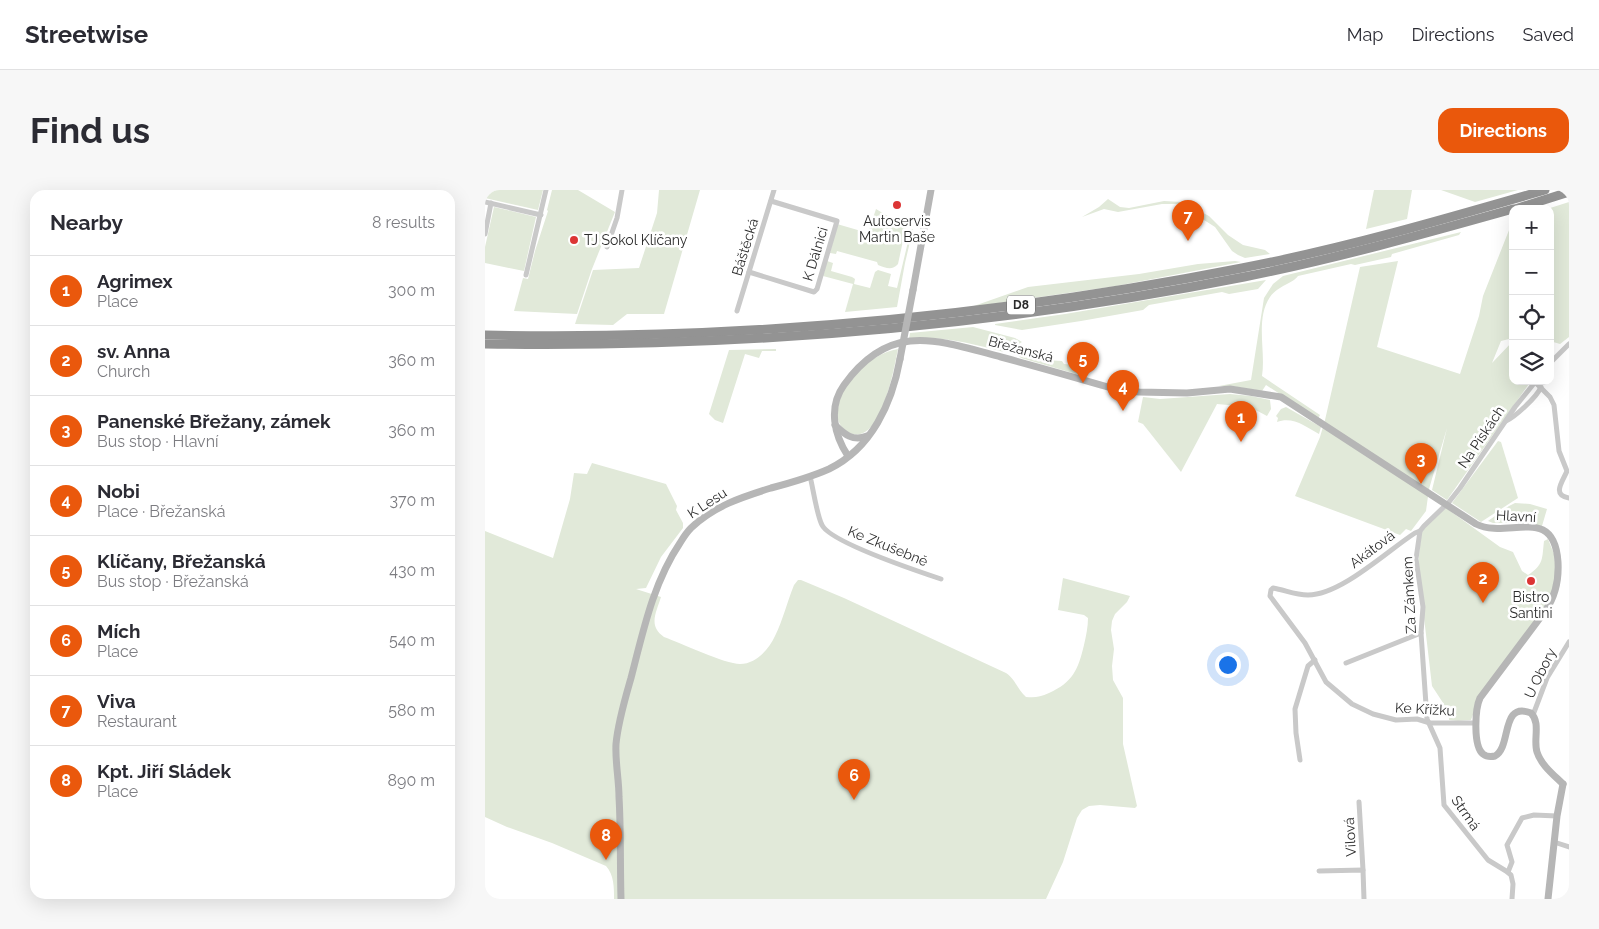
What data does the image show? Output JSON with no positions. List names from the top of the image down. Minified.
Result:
{"streets":{"highway":["D8"],"street":["Báštěcká","K Dálnici","Břežanská","Na Pískách","K Lesu","Hlavní","Ke Zkušebně","Akátová","Za Zámkem","U Obory","Ke Křížku","Strmá","Vilová"]},"crossings":[["Báštěcká","K Dálnici"],["Břežanská","K Lesu"],["Břežanská","Hlavní"],["Na Pískách","Hlavní"],["K Lesu","Ke Zkušebně"],["Hlavní","U Obory"],["Hlavní","Ke Křížku"],["Akátová","Za Zámkem"],["Akátová","Ke Křížku"],["Za Zámkem","Ke Křížku"],["Za Zámkem","Strmá"],["Ke Křížku","Strmá"]],"places":["Autoservis Martin Baše","TJ Sokol Klíčany","Bistro Santini"],"page":{"header":"Streetwise","nav":["Map","Directions","Saved"],"buttons":"Directions","title":"Find us","heading":["Nearby","8 results"],"pins":["7","5","4","1","3","2","6","8"],"map_buttons":["+","−"],"list":[{"mark":"1","name":"Agrimex","note":"Place","value":"300 m"},{"mark":"2","name":"sv. Anna","note":"Church","value":"360 m"},{"mark":"3","name":"Panenské Břežany, zámek","note":"Bus stop · Hlavní","value":"360 m"},{"mark":"4","name":"Nobi","note":"Place · Břežanská","value":"370 m"},{"mark":"5","name":"Klíčany, Břežanská","note":"Bus stop · Břežanská","value":"430 m"},{"mark":"6","name":"Mích","note":"Place","value":"540 m"},{"mark":"7","name":"Viva","note":"Restaurant","value":"580 m"},{"mark":"8","name":"Kpt. Jiří Sládek","note":"Place","value":"890 m"}]}}
